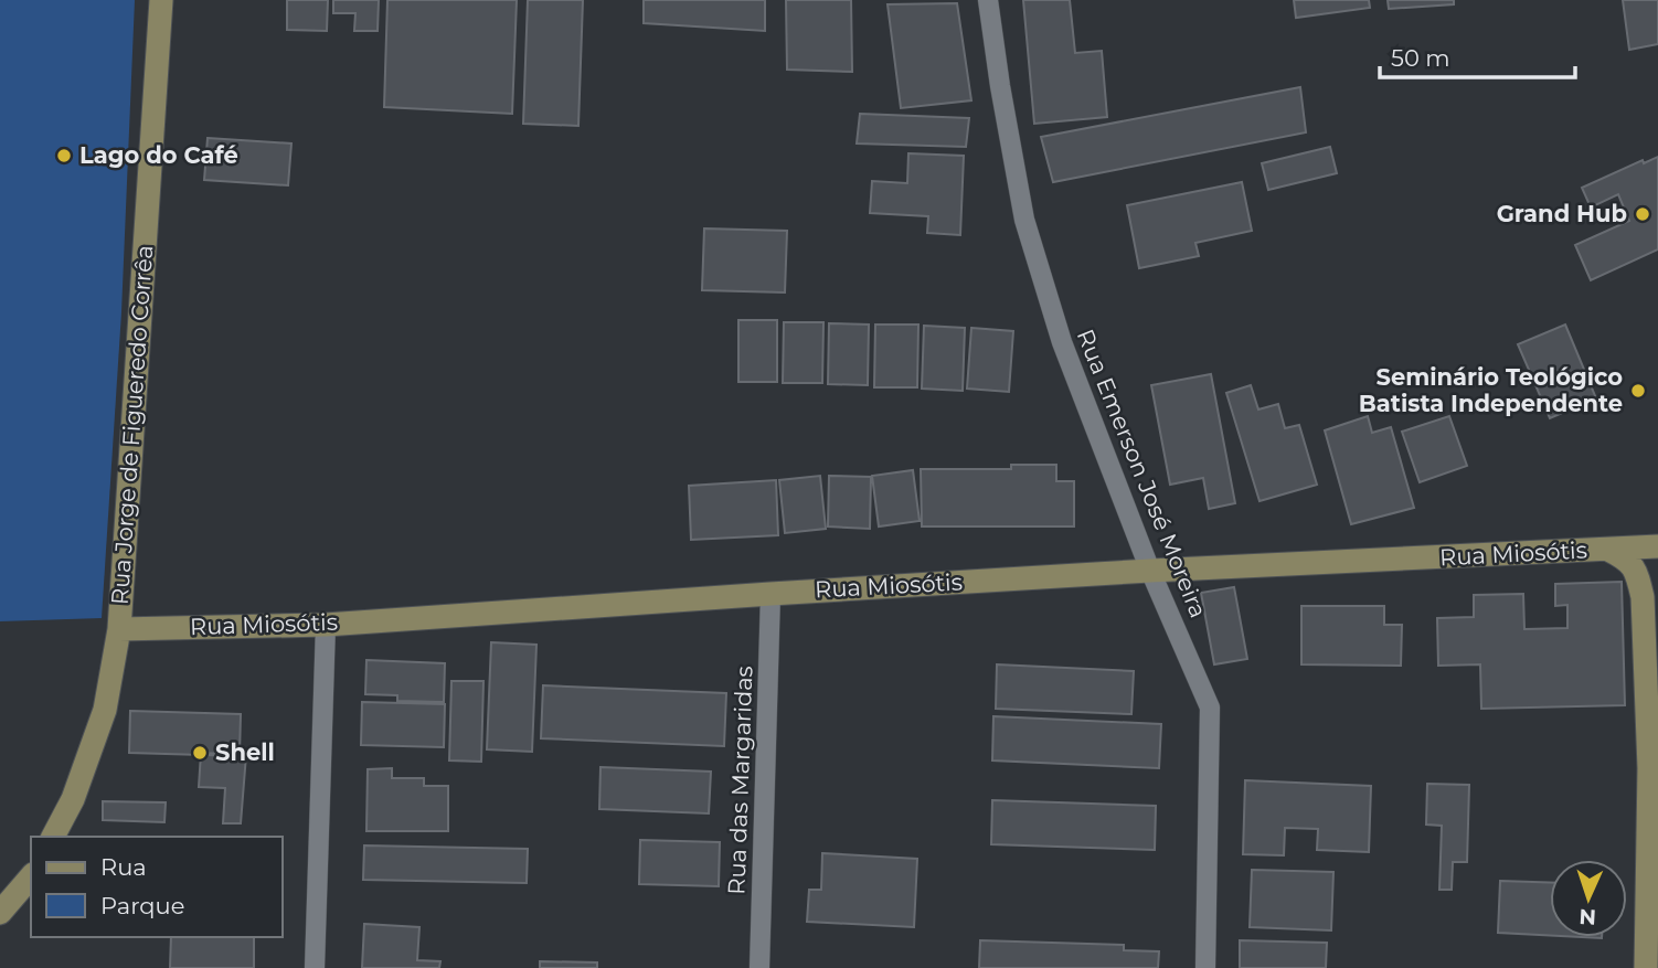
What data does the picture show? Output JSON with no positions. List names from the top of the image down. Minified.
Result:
{"streets":{"street":["Rua Jorge de Figueredo Corrêa","Rua Emerson José Moreira","Rua Miosótis","Rua das Margaridas"]},"crossings":[["Rua Jorge de Figueredo Corrêa","Rua Miosótis"],["Rua Emerson José Moreira","Rua Miosótis"],["Rua Miosótis","Rua das Margaridas"]],"places":["Lago do Café","Grand Hub","Seminário Teológico Batista Independente","Shell"],"legend":["Rua","Parque"],"scale_bar":"50 m","north":"bottom"}
